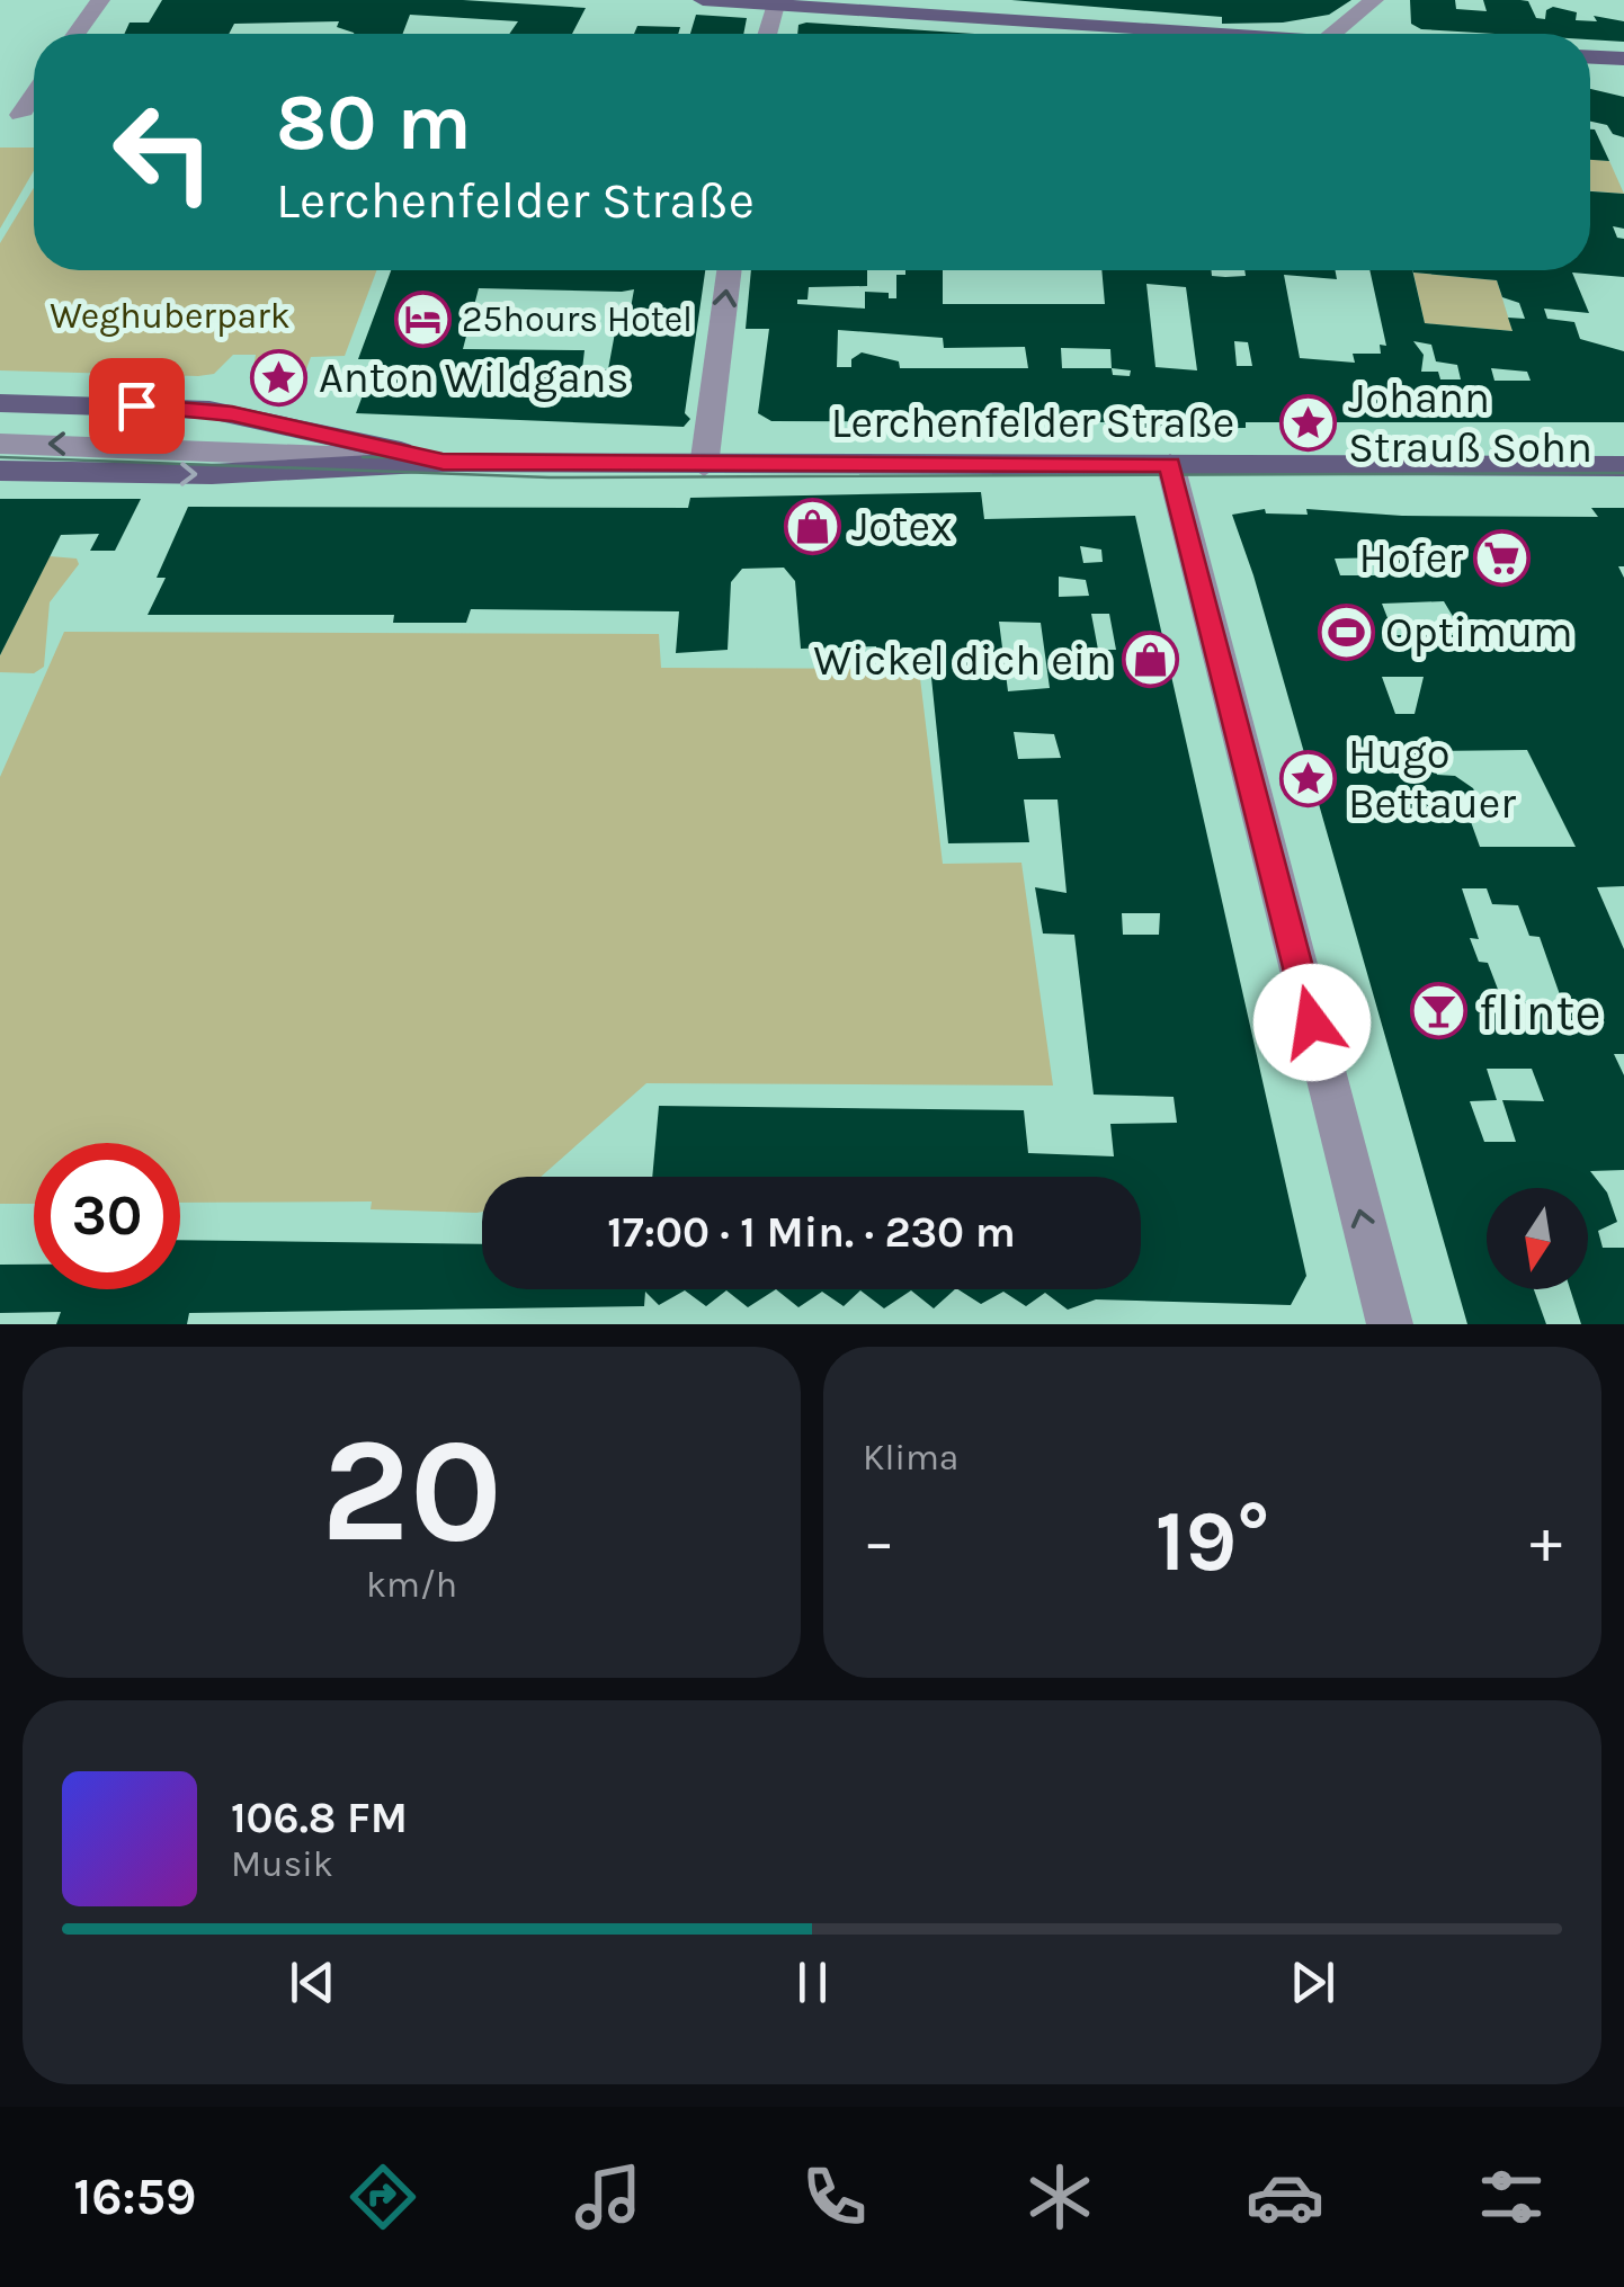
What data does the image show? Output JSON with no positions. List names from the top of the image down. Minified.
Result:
{"streets":{"main road":["Lerchenfelder Straße"]},"parks":["Weghuberpark"],"places":{"hotel":["25hours Hotel"],"place":["Anton Wildgans","Johann Strauß Sohn","Hugo Bettauer"],"shop":["Jotex","Wickel dich ein"],"supermarket":["Hofer"],"sports":["Optimum"],"bar":["flinte"]},"north":"bottom","page":{"turn":["80 m","Lerchenfelder Straße"],"limit":"30","trip":"17:00 · 1 Min. · 230 m","tile":[["20","km/h"],"Klima"],"heat":["−","19°","+"],"song":["106.8 FM","Musik"],"tabs":"16:59"}}
